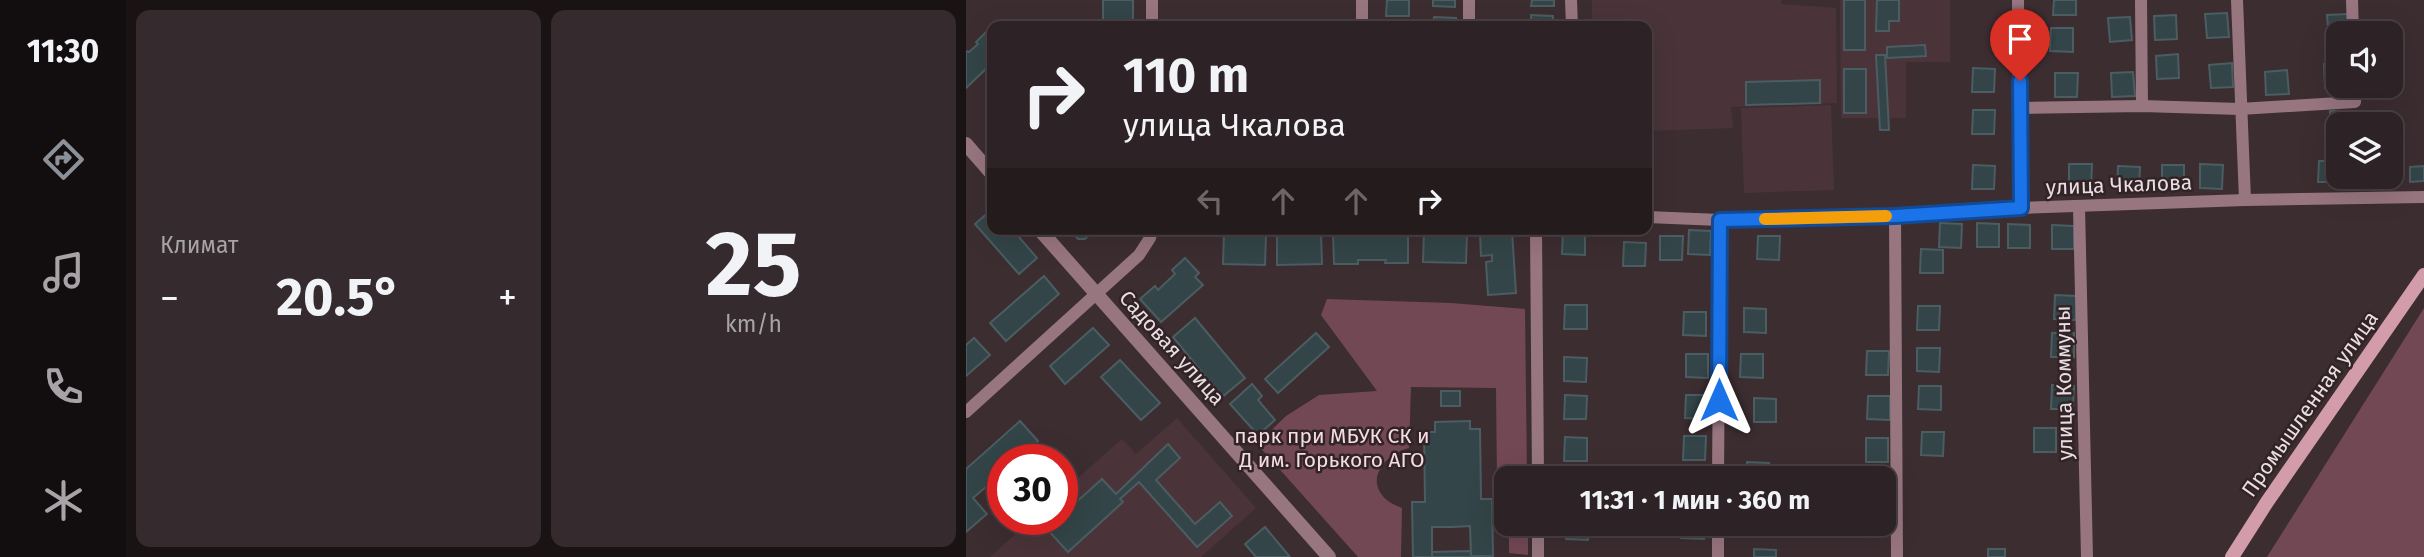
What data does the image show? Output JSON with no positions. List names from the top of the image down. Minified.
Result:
{"streets":{"main road":["Промышленная улица"],"street":["улица Чкалова","Садовая улица","улица Коммуны"]},"crossings":[["улица Чкалова","улица Коммуны"]],"parks":["парк при МБУК СК и Д им. Горького АГО"],"page":{"tabs":"11:30","tile":["Климат",["25","km/h"]],"turn":["110 m","улица Чкалова"],"heat":["−","20.5°","+"],"limit":"30","trip":"11:31 · 1 мин · 360 m"}}
